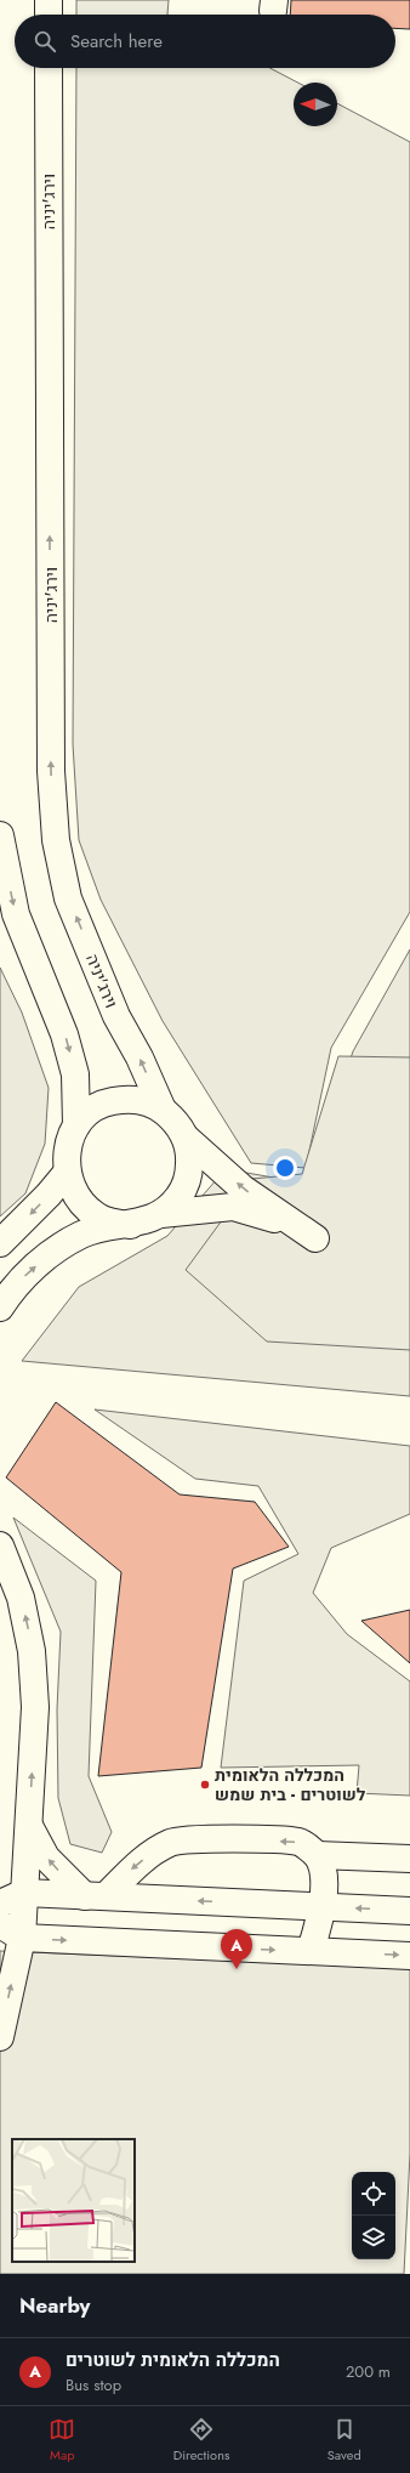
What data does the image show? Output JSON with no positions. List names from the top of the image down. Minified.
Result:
{"streets":{"street":["וירג'יניה"]},"places":["המכללה הלאומית לשוטרים - בית שמש"],"north":"left","page":{"search":"Search here","pins":"A","heading":"Nearby","list":[{"mark":"A","name":"המכללה הלאומית לשוטרים","note":"Bus stop","value":"200 m"}],"nav":["Map","Directions","Saved"]}}
